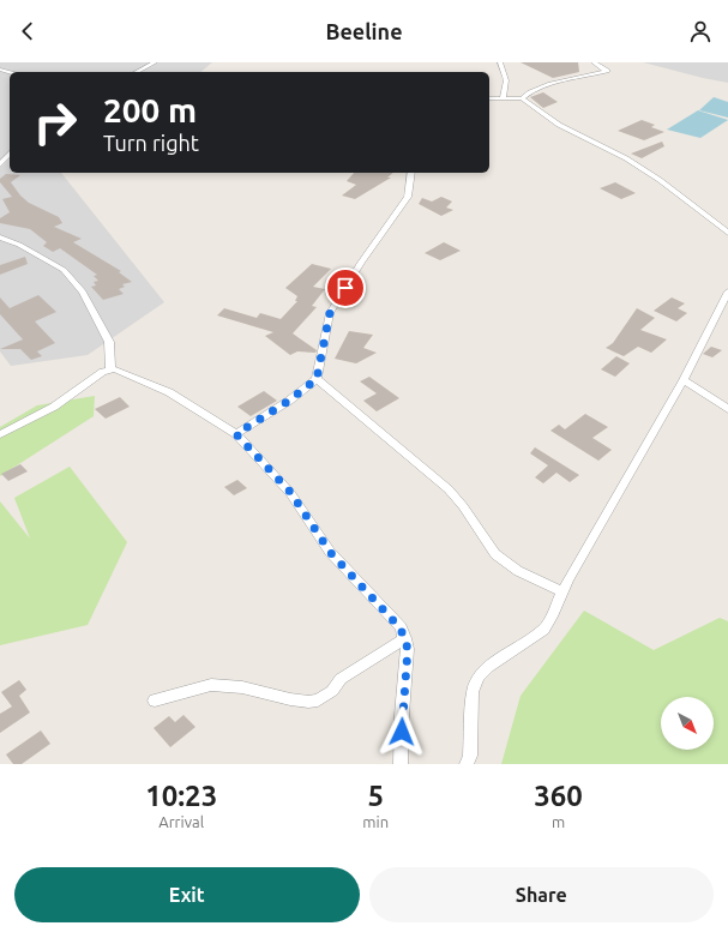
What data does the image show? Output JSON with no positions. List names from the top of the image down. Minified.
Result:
{"north":"bottom right","page":{"header":"Beeline","turn":["200 m","Turn right"],"eta":["10:23","Arrival","5","min","360","m"],"buttons":["Exit","Share"]}}
